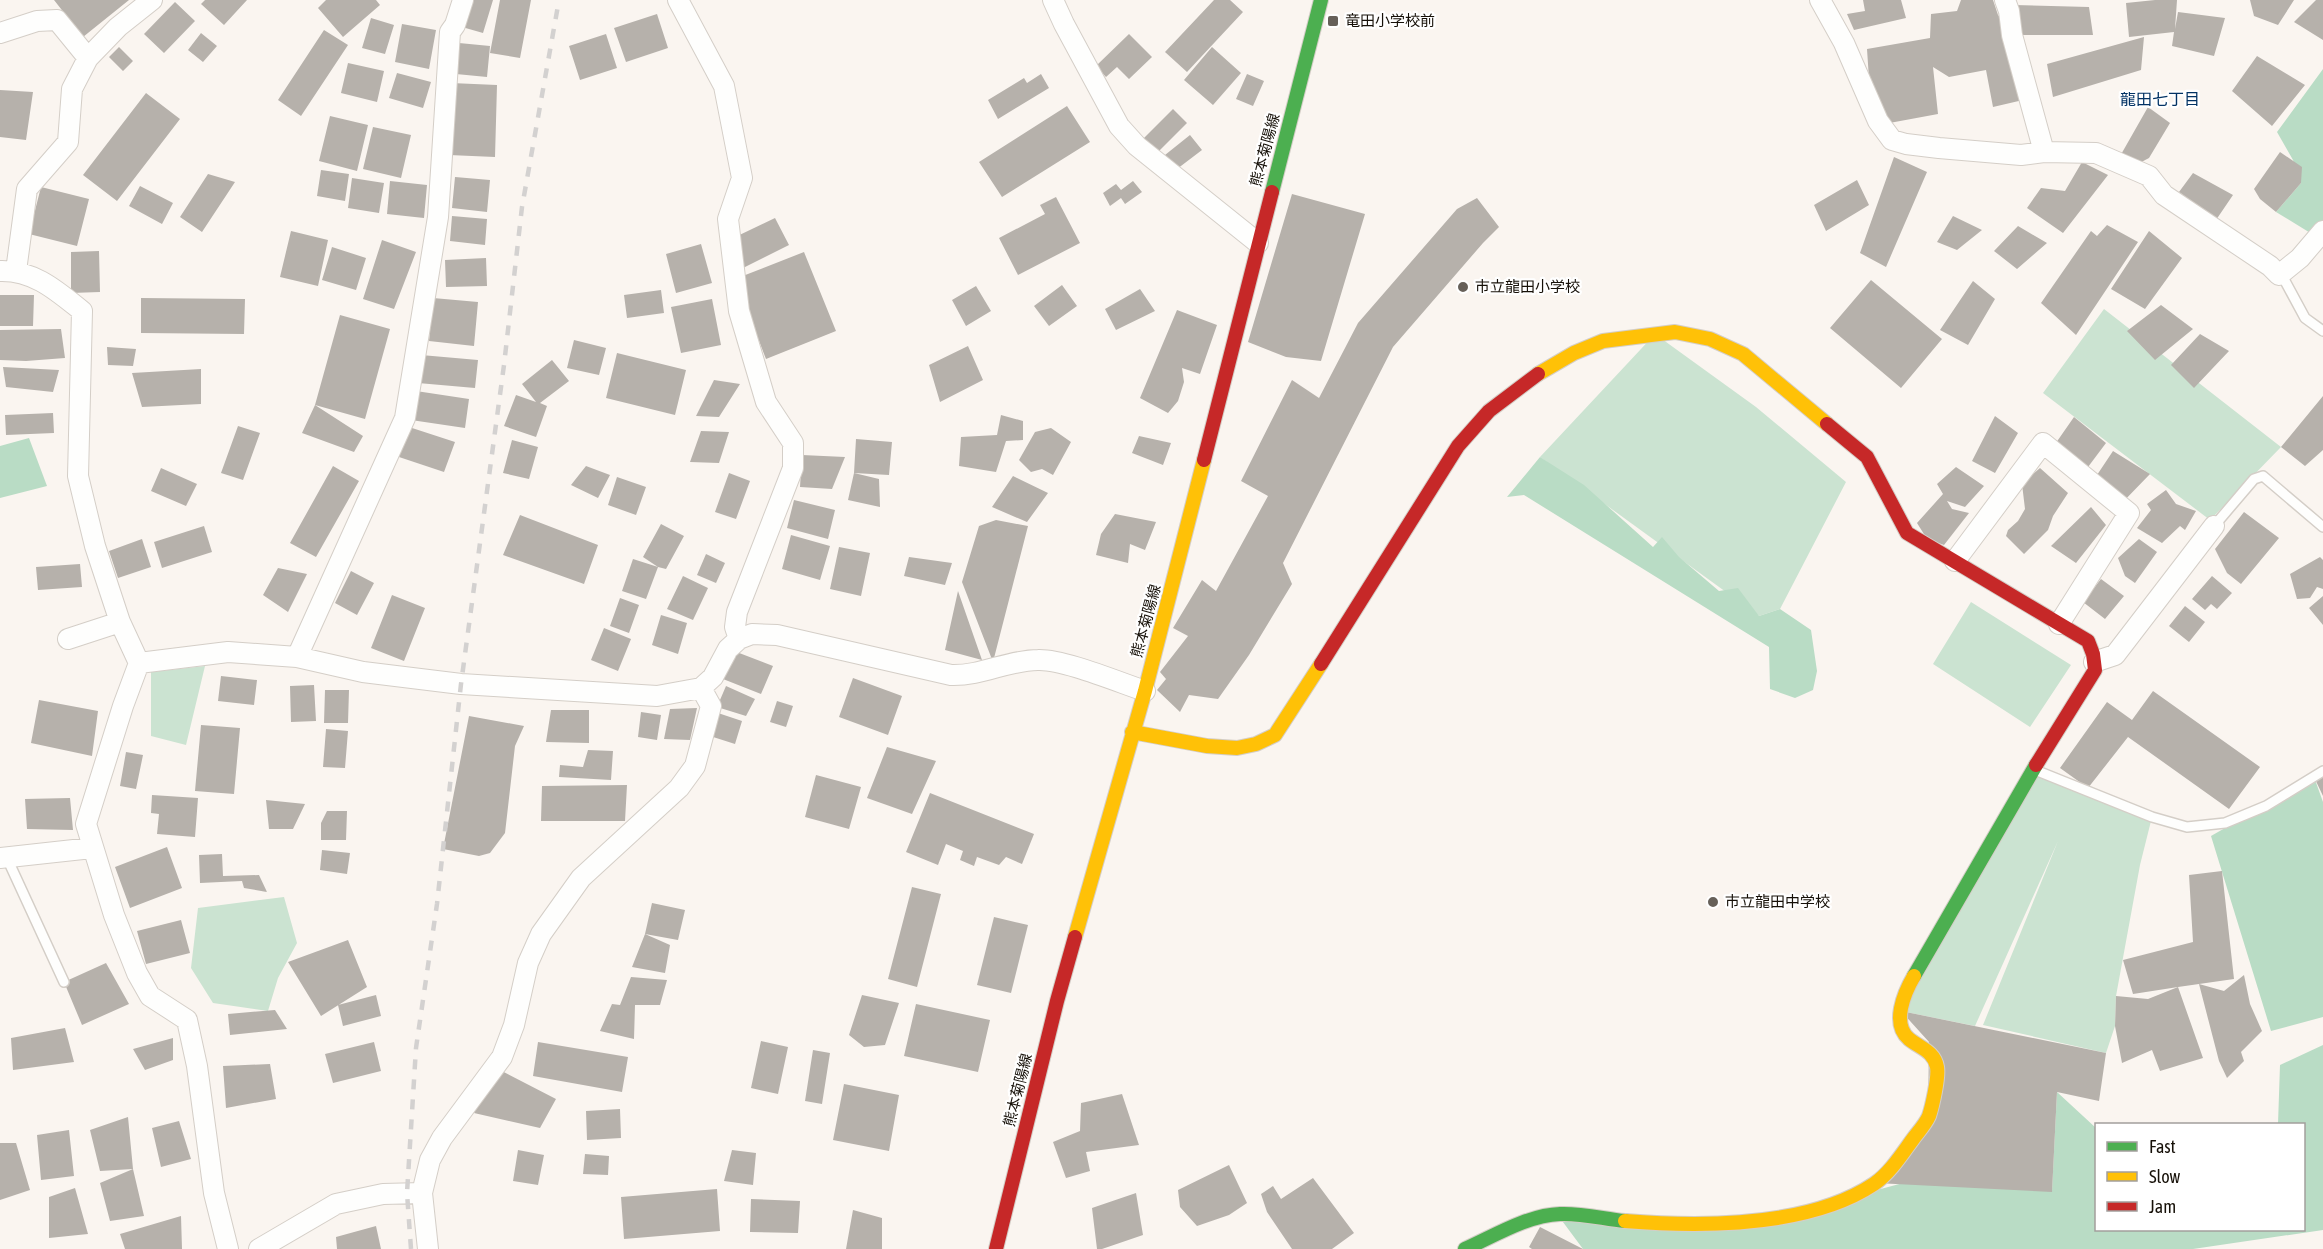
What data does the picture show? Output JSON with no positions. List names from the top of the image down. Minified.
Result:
{"streets":{"street":["熊本菊陽線"]},"districts":["龍田七丁目"],"places":{"transit":["竜田小学校前"],"other":["市立龍田小学校","市立龍田中学校"]},"legend":["Fast","Slow","Jam"]}
